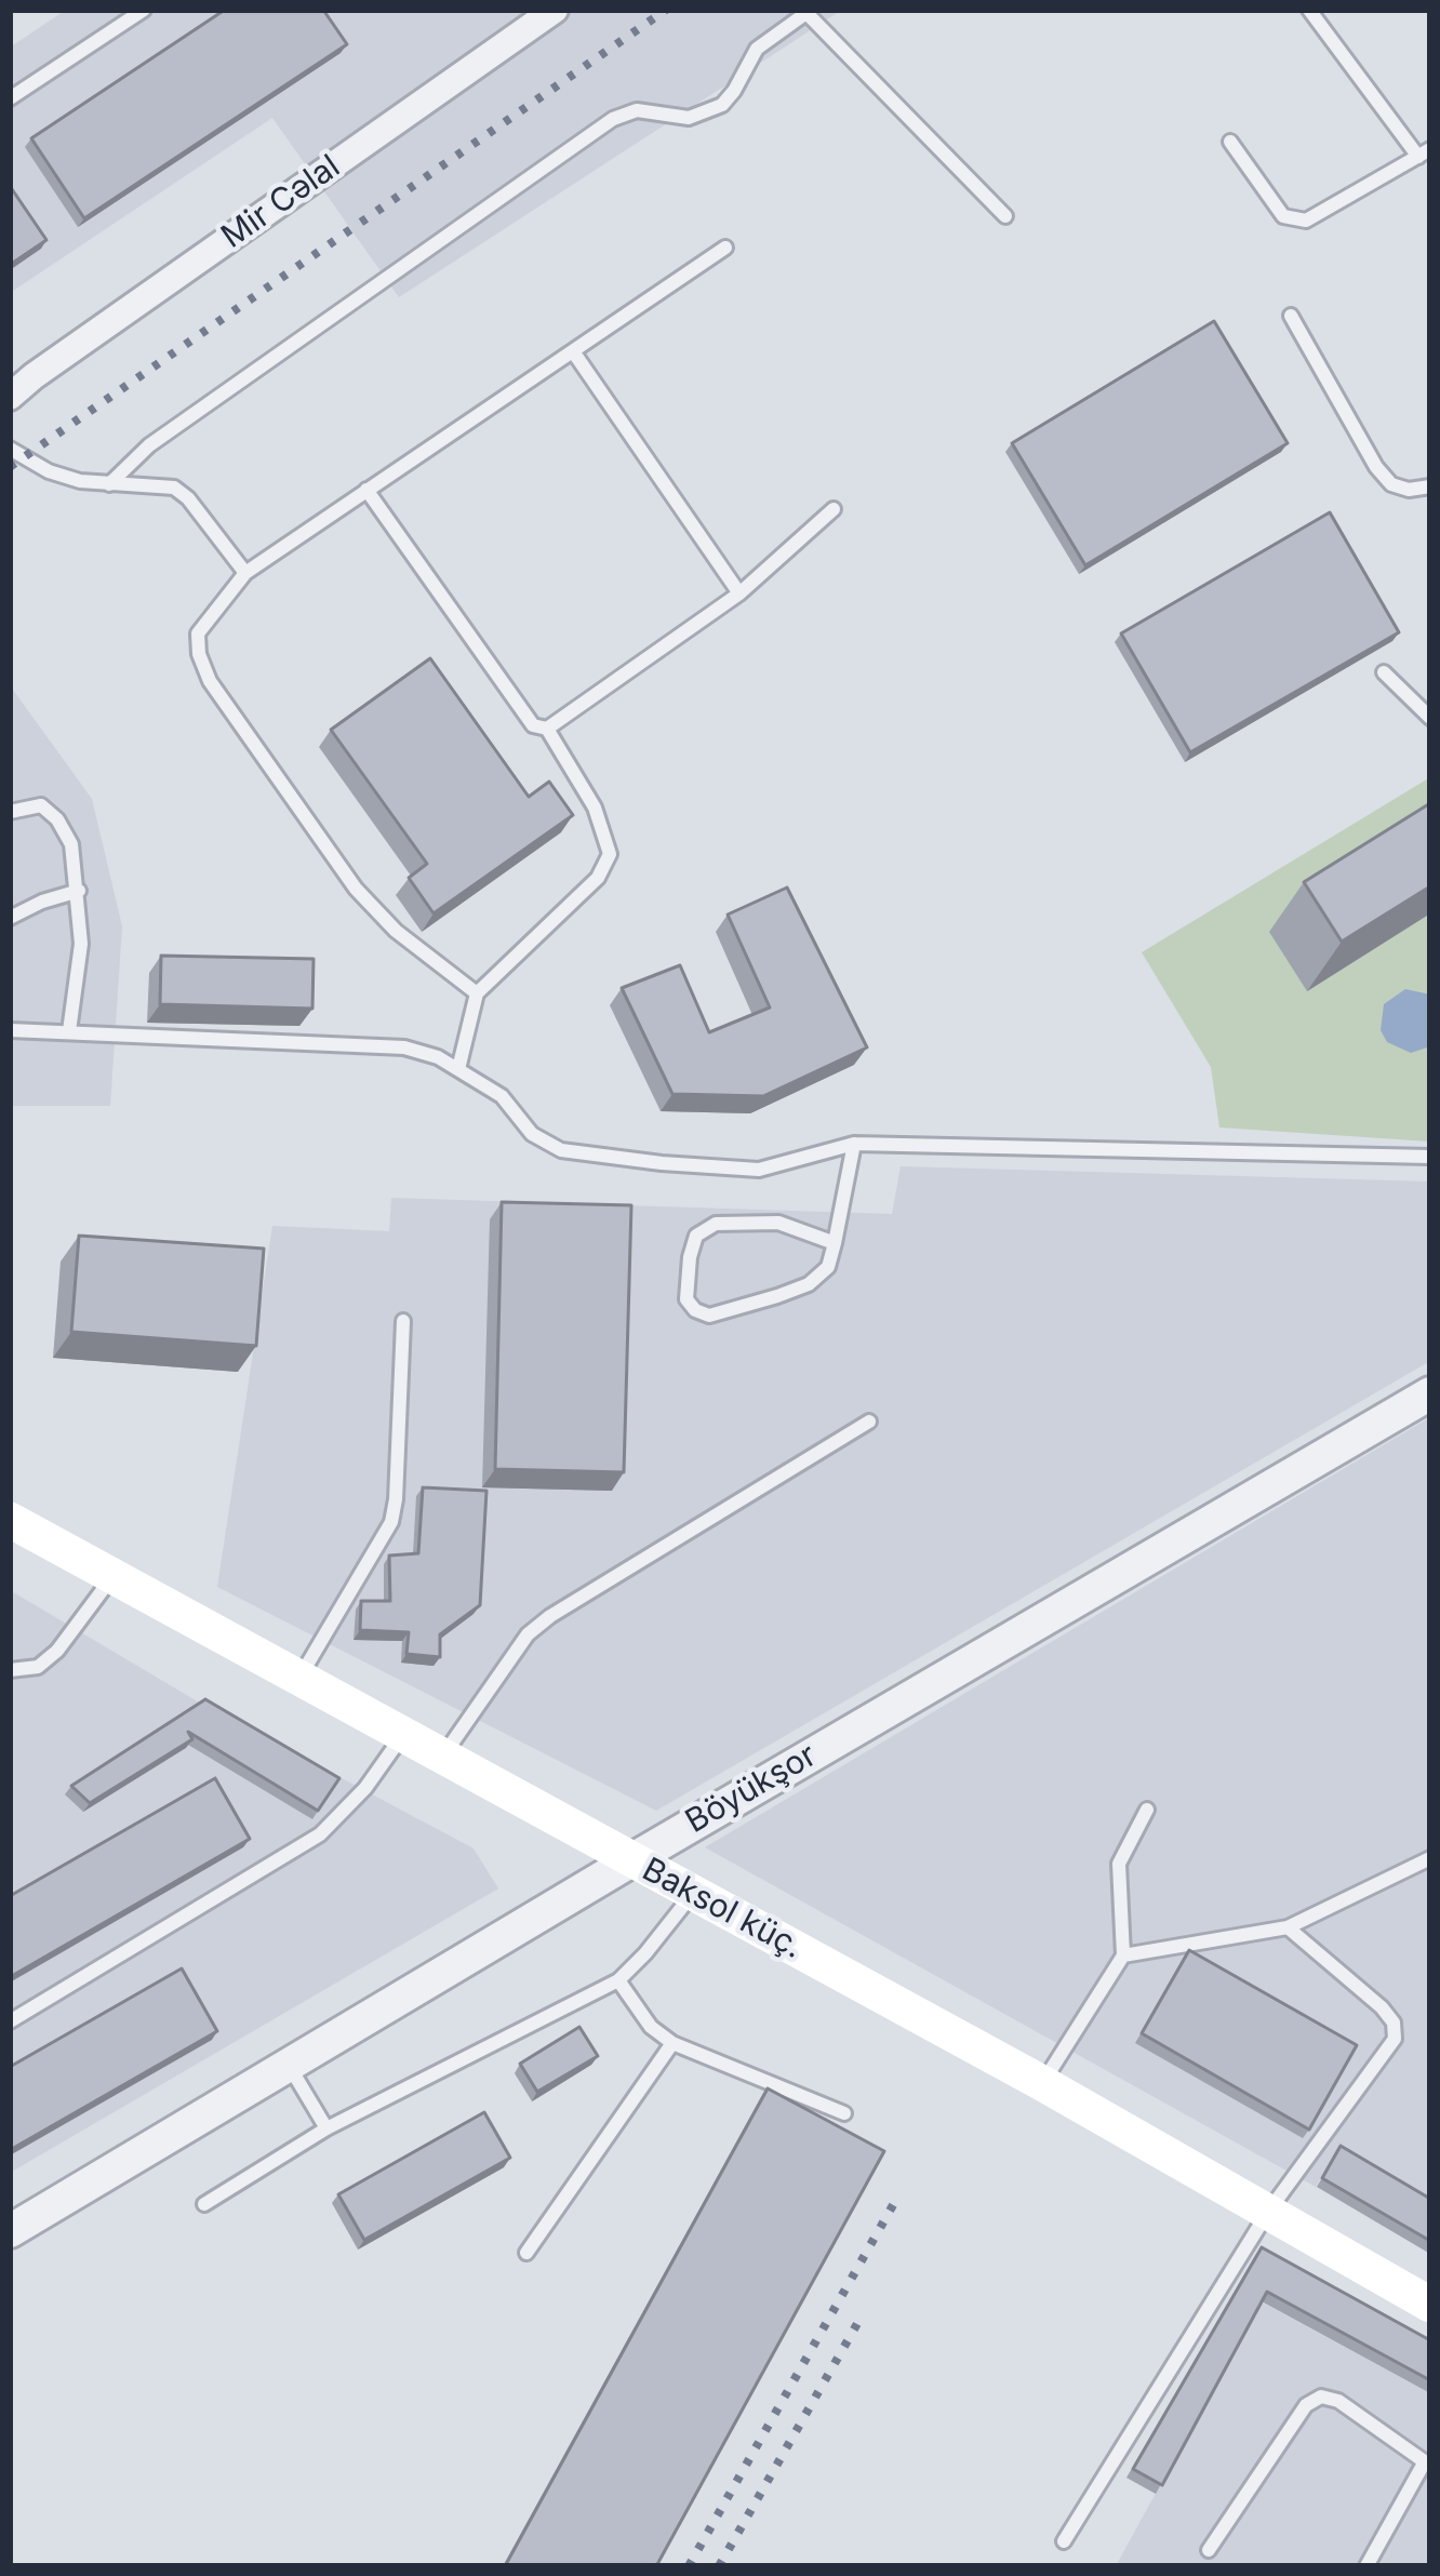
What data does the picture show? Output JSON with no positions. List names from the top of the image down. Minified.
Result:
{"streets":{"main road":["Baksol küç."],"street":["Mir Cəlal","Böyükşor"]},"crossings":[["Böyükşor","Baksol küç."]]}
